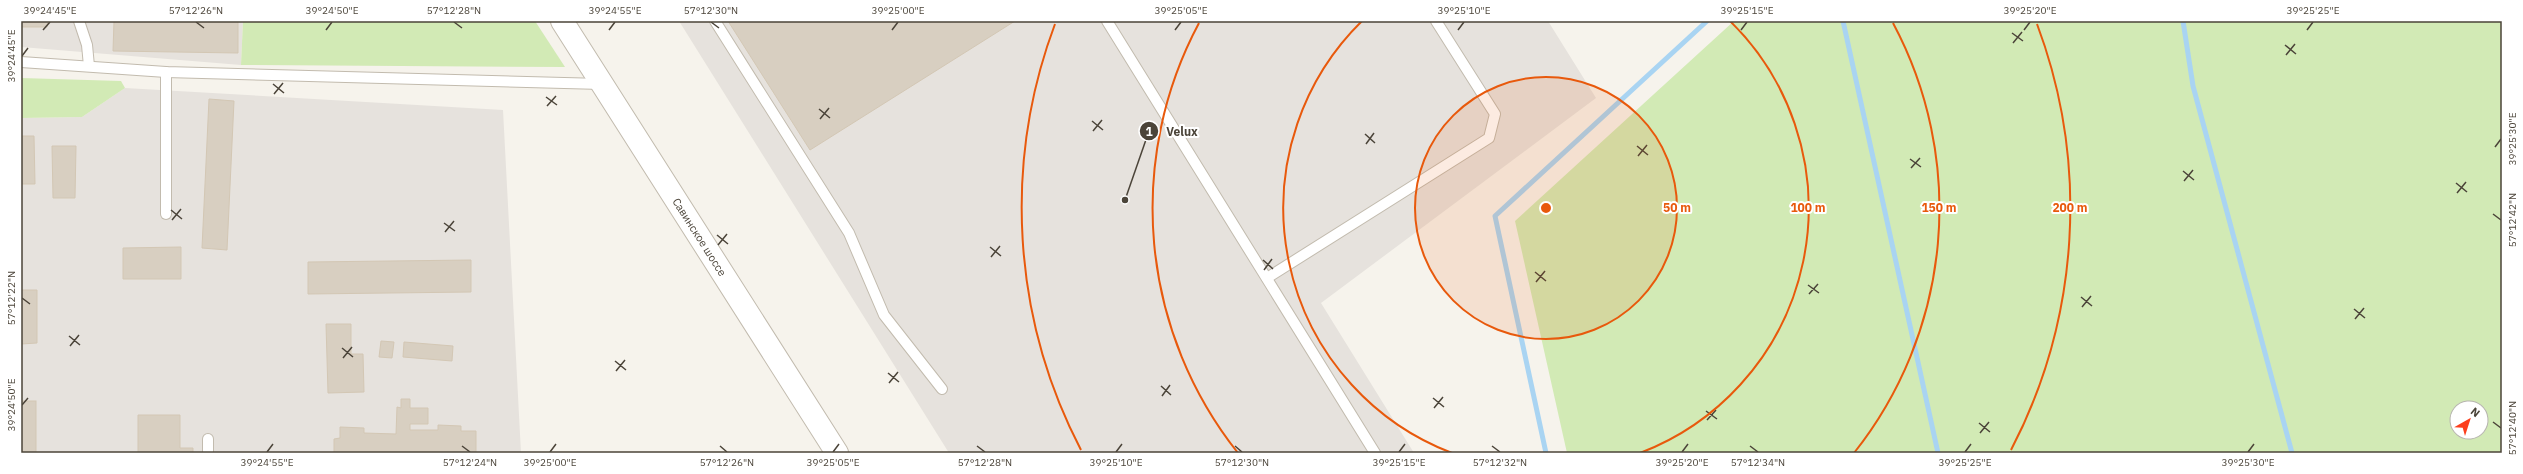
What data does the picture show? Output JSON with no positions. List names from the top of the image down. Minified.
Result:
{"streets":{"street":["Савинское шоссе"]},"places":["Velux"],"north":"top right","coordinates":["39°24'45\"E","57°12'26\"N","39°24'50\"E","57°12'28\"N","39°24'55\"E","57°12'30\"N","39°25'00\"E","39°25'05\"E","39°25'10\"E","39°25'15\"E","39°25'20\"E","39°25'25\"E","39°25'30\"E","57°12'42\"N","57°12'22\"N","57°12'40\"N","57°12'24\"N","57°12'32\"N","57°12'34\"N"],"rings":["50 m","100 m","150 m","200 m"]}
